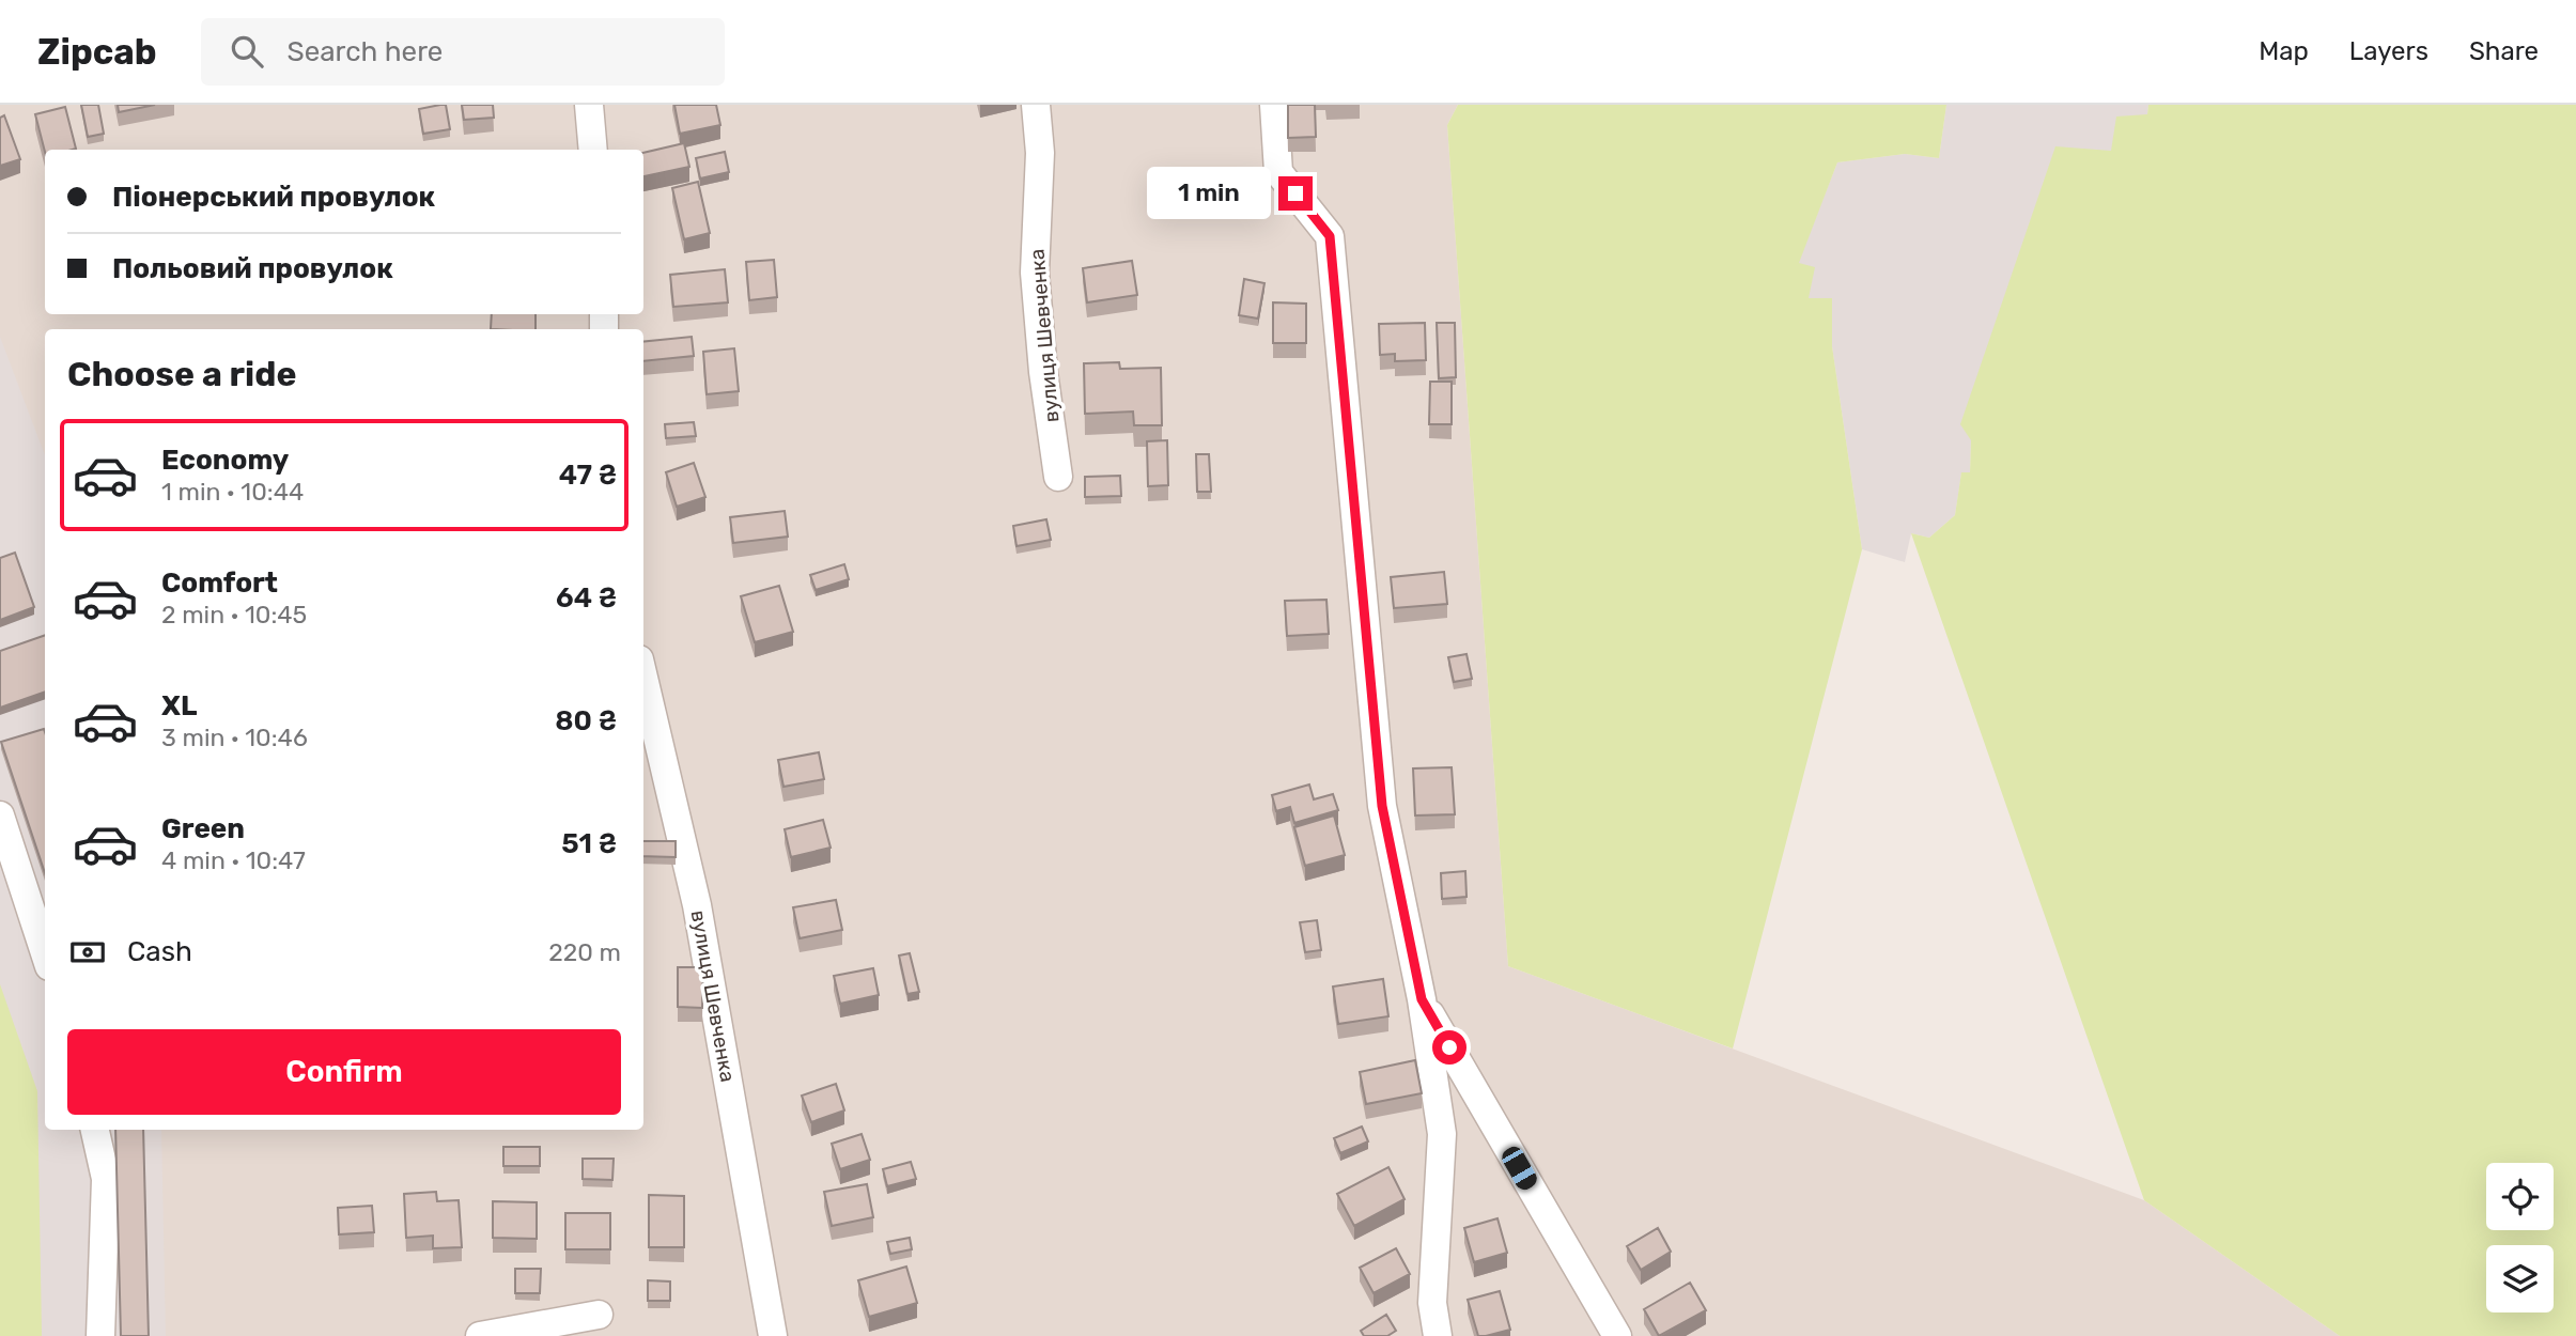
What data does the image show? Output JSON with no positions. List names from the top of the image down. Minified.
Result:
{"streets":{"street":["вулиця Шевченка"]},"page":{"header":"Zipcab","search":"Search here","nav":["Map","Layers","Share"],"banner":["Піонерський провулок","Польовий провулок"],"bubble":"1 min","heading":"Choose a ride","list":[{"name":"Economy","note":"1 min · 10:44","value":"47 ₴"},{"name":"Comfort","note":"2 min · 10:45","value":"64 ₴"},{"name":"XL","note":"3 min · 10:46","value":"80 ₴"},{"name":"Green","note":"4 min · 10:47","value":"51 ₴"}],"pay":["Cash","220 m"],"buttons":"Confirm"}}
